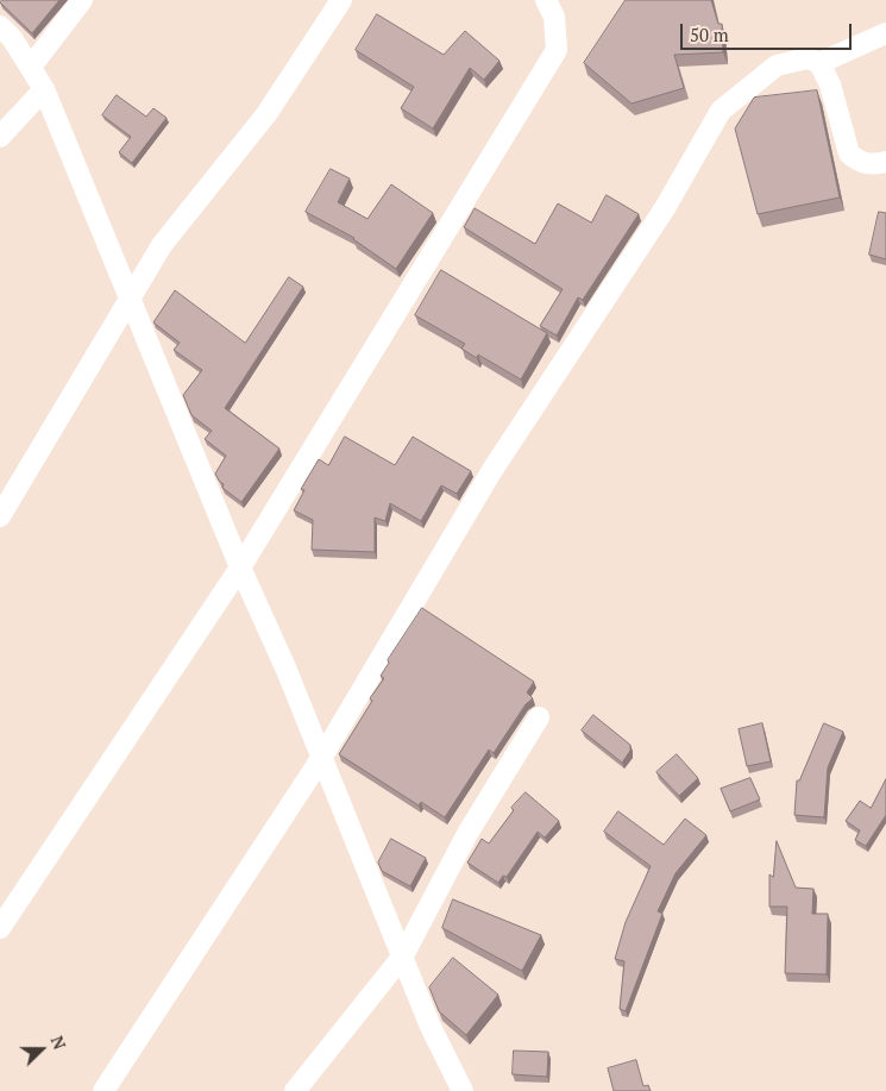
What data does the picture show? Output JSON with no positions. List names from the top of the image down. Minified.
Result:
{"scale_bar":"50 m","north":"right"}
